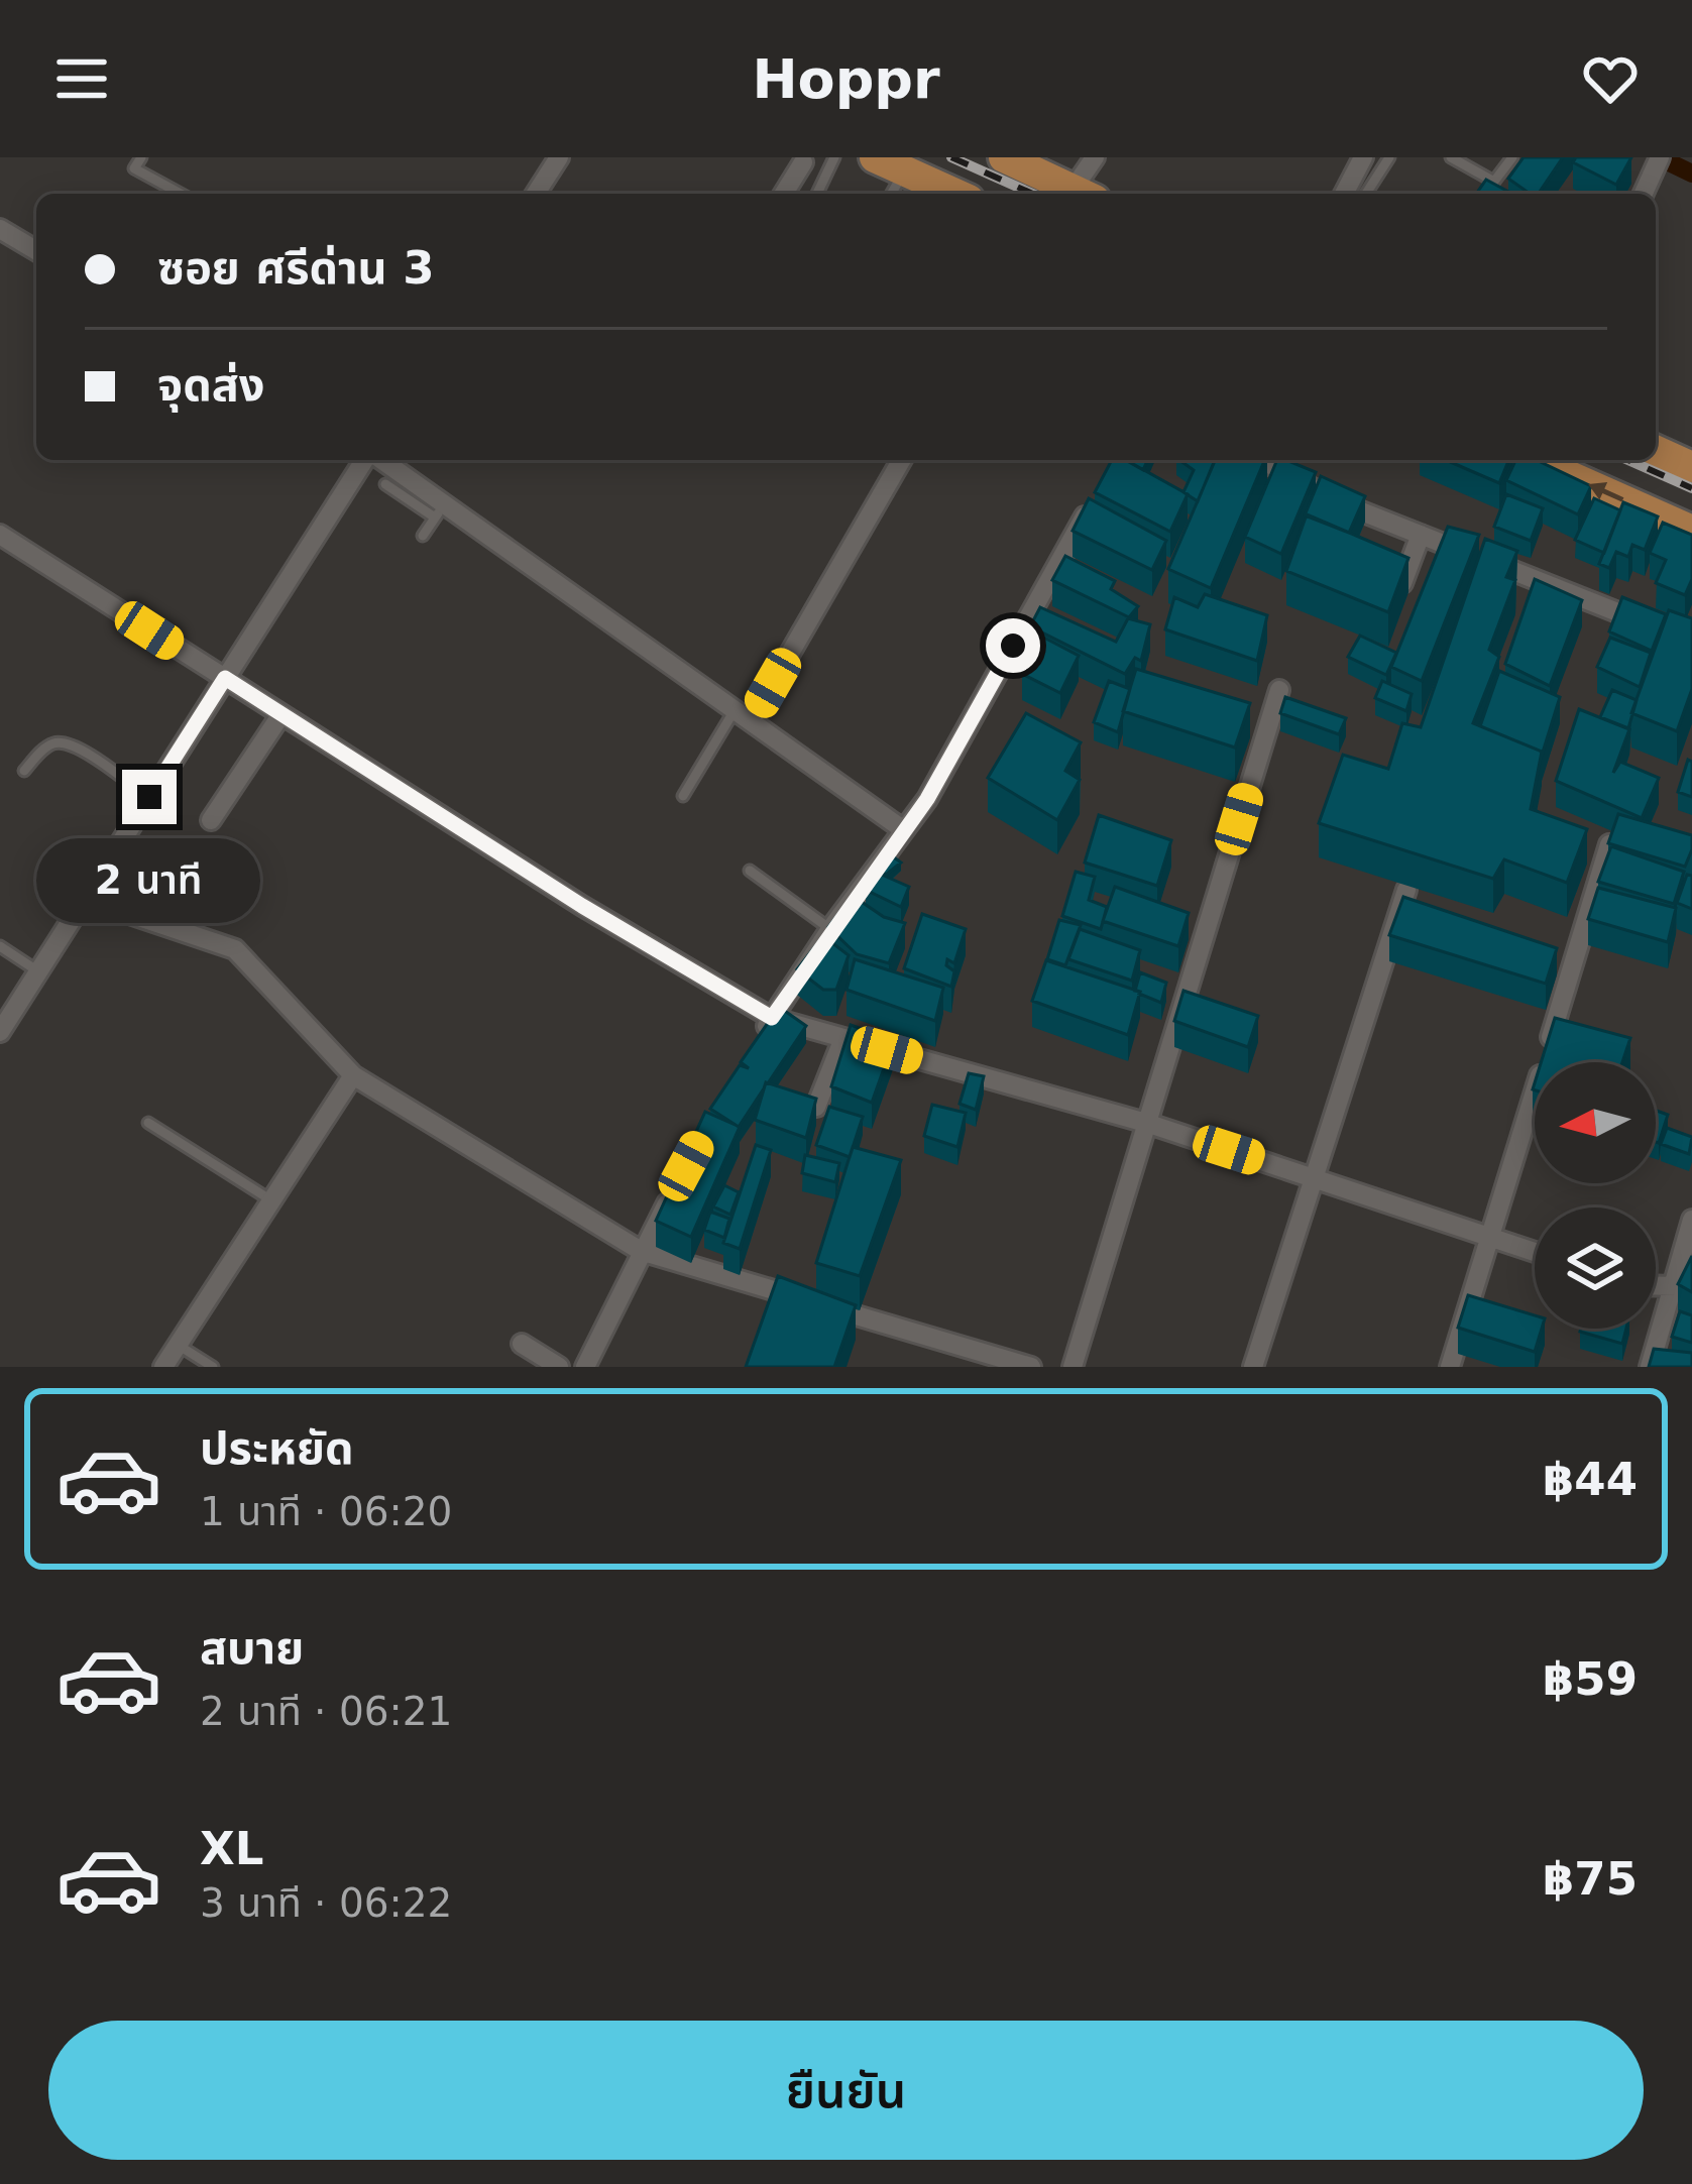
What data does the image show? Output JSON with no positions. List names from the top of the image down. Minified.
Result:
{"north":"left","page":{"header":"Hoppr","banner":["ซอย ศรีด่าน 3","จุดส่ง"],"bubble":"2 นาที","list":[{"name":"ประหยัด","note":"1 นาที · 06:20","value":"฿44"},{"name":"สบาย","note":"2 นาที · 06:21","value":"฿59"},{"name":"XL","note":"3 นาที · 06:22","value":"฿75"}],"buttons":"ยืนยัน"}}
